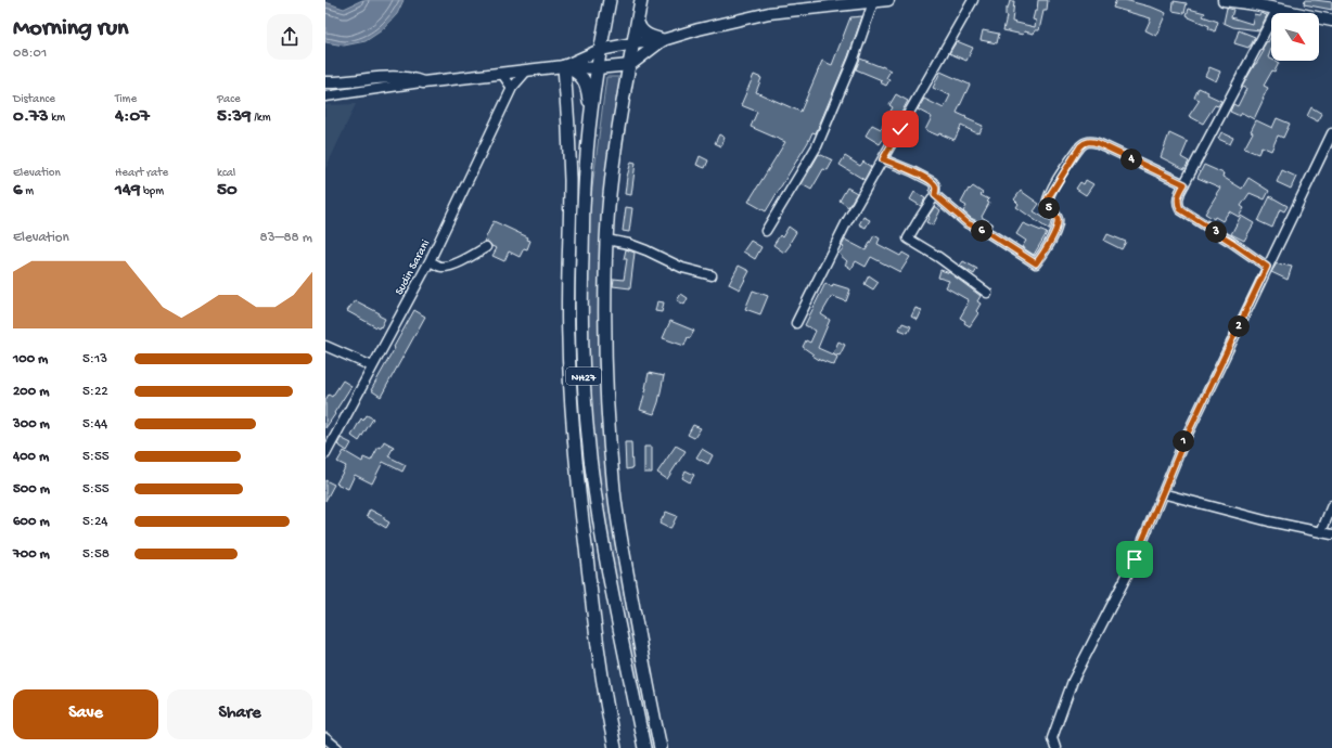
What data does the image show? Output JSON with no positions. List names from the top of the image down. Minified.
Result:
{"streets":{"highway":["NH27"],"street":["Sudin Sarani"]},"north":"bottom right","page":{"heading":["Morning run","08:01"],"stats":[["Distance","0.73 km"],["Time","4:07"],["Pace","5:39 /km"],["Elevation","6 m"],["Heart rate","149 bpm"],["kcal","50"]],"pins":["4","5","6","3","2","1"],"chart":["Elevation","83–88 m"],"list":[{"name":"100 m","note":"5:13"},{"name":"200 m","note":"5:22"},{"name":"300 m","note":"5:44"},{"name":"400 m","note":"5:55"},{"name":"500 m","note":"5:55"},{"name":"600 m","note":"5:24"},{"name":"700 m","note":"5:58"}],"buttons":["Save","Share"]}}
